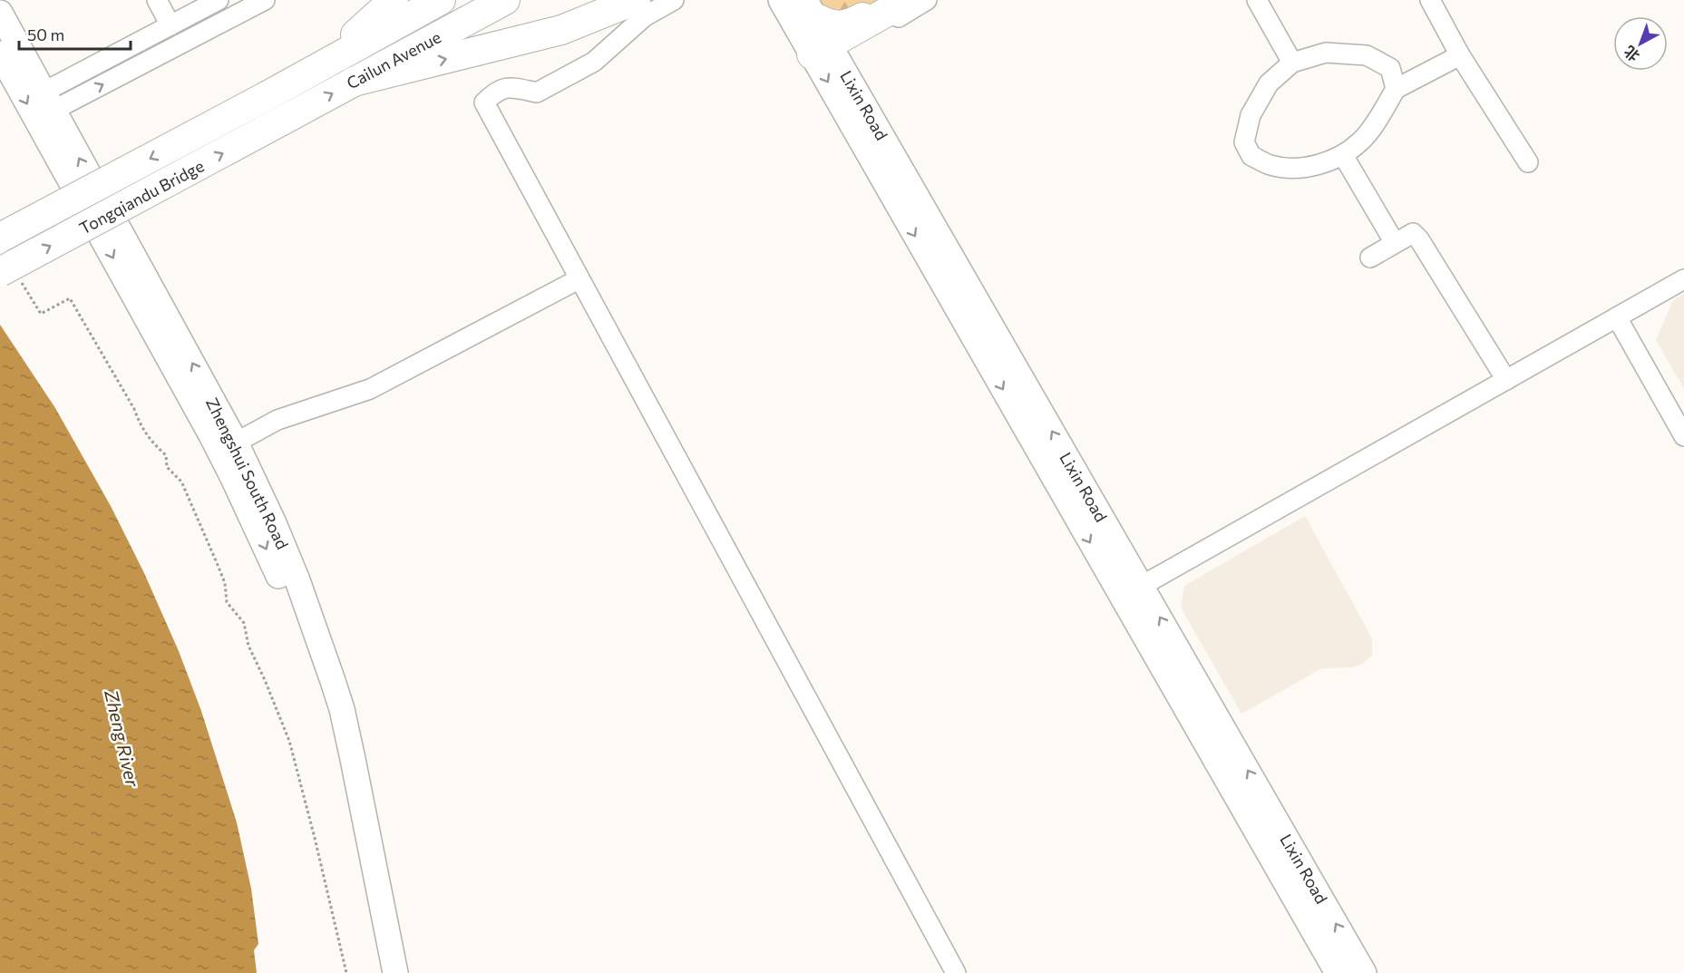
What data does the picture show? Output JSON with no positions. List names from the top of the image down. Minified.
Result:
{"streets":{"highway":["Cailun Avenue","Tongqiandu Bridge"],"main road":["Lixin Road","Zhengshui South Road"]},"crossings":[["Cailun Avenue","Tongqiandu Bridge"]],"water":["Zheng River"],"scale_bar":"50 m","north":"bottom left"}
